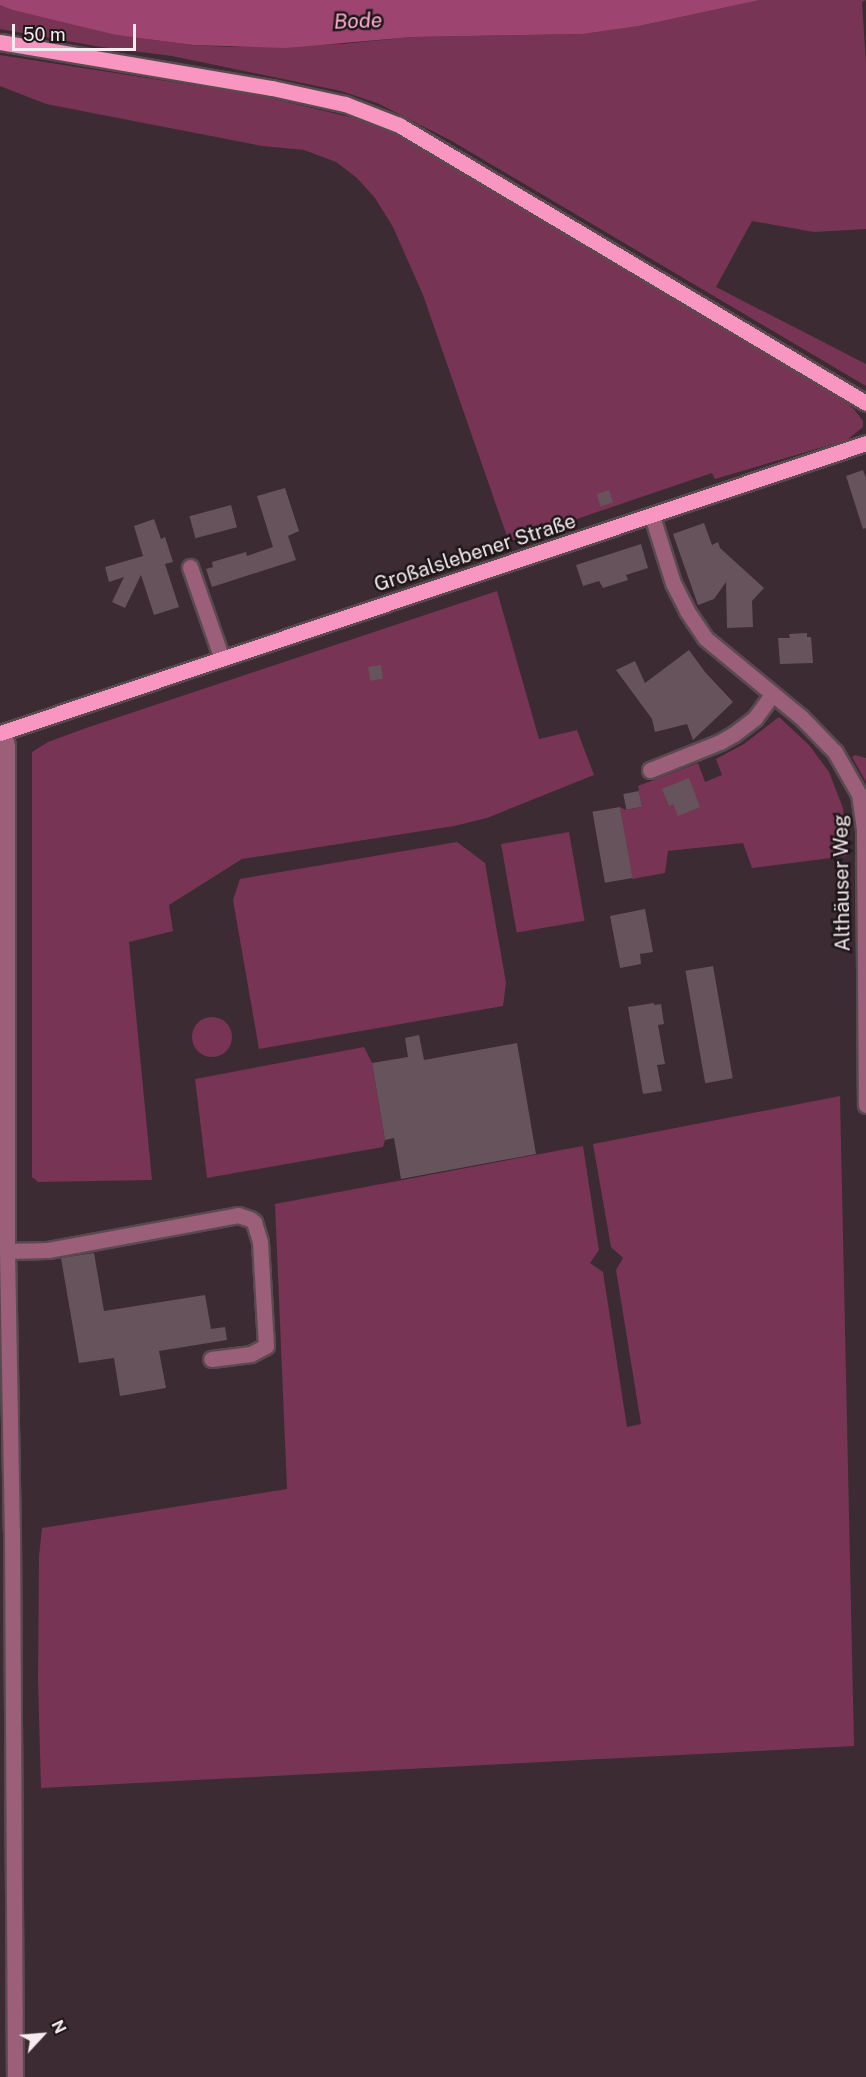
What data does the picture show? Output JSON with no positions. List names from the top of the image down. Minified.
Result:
{"streets":{"main road":["Großalslebener Straße"],"street":["Althäuser Weg"]},"crossings":[["Großalslebener Straße","Althäuser Weg"]],"water":["Bode"],"scale_bar":"50 m","north":"top right"}
